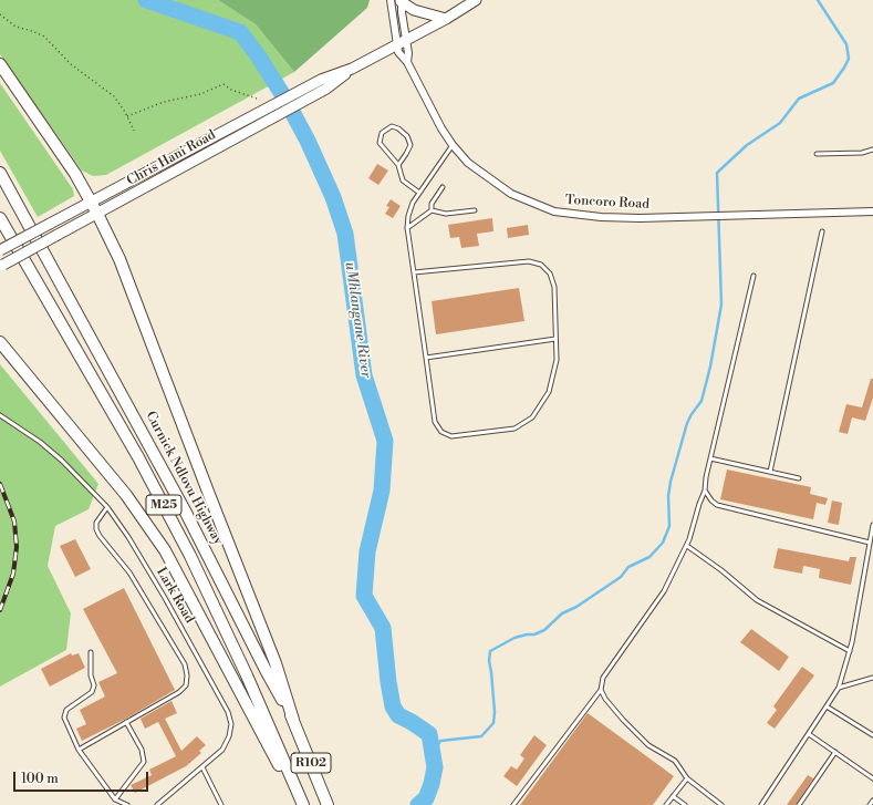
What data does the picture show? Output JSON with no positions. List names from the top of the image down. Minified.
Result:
{"streets":{"main road":["Chris Hani Road","Curnick Ndlovu Highway","M25","R102"],"street":["Toncoro Road"],"lane":["Lark Road"]},"crossings":[["Chris Hani Road","Toncoro Road"]],"water":["uMhlangane River"],"scale_bar":"100 m"}
